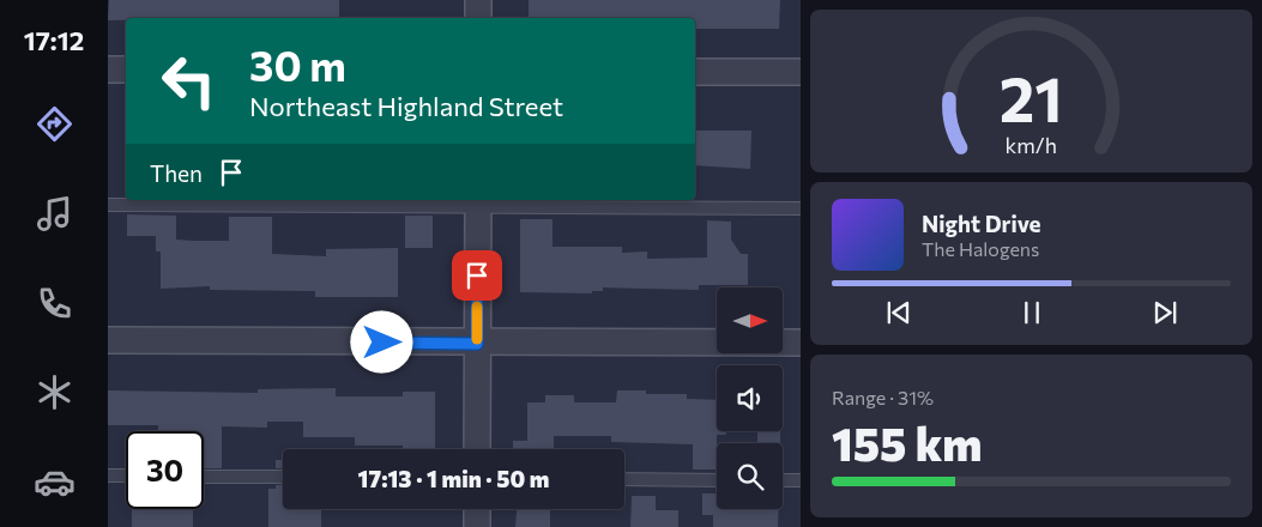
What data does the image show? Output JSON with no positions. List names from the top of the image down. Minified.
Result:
{"north":"right","page":{"tabs":"17:12","turn":["30 m","Northeast Highland Street"],"then":"Then","song":["Night Drive","The Halogens"],"tile":["Range · 31%","155 km"],"limit":"30","trip":"17:13 · 1 min · 50 m","gauge":["21","km/h"]}}
